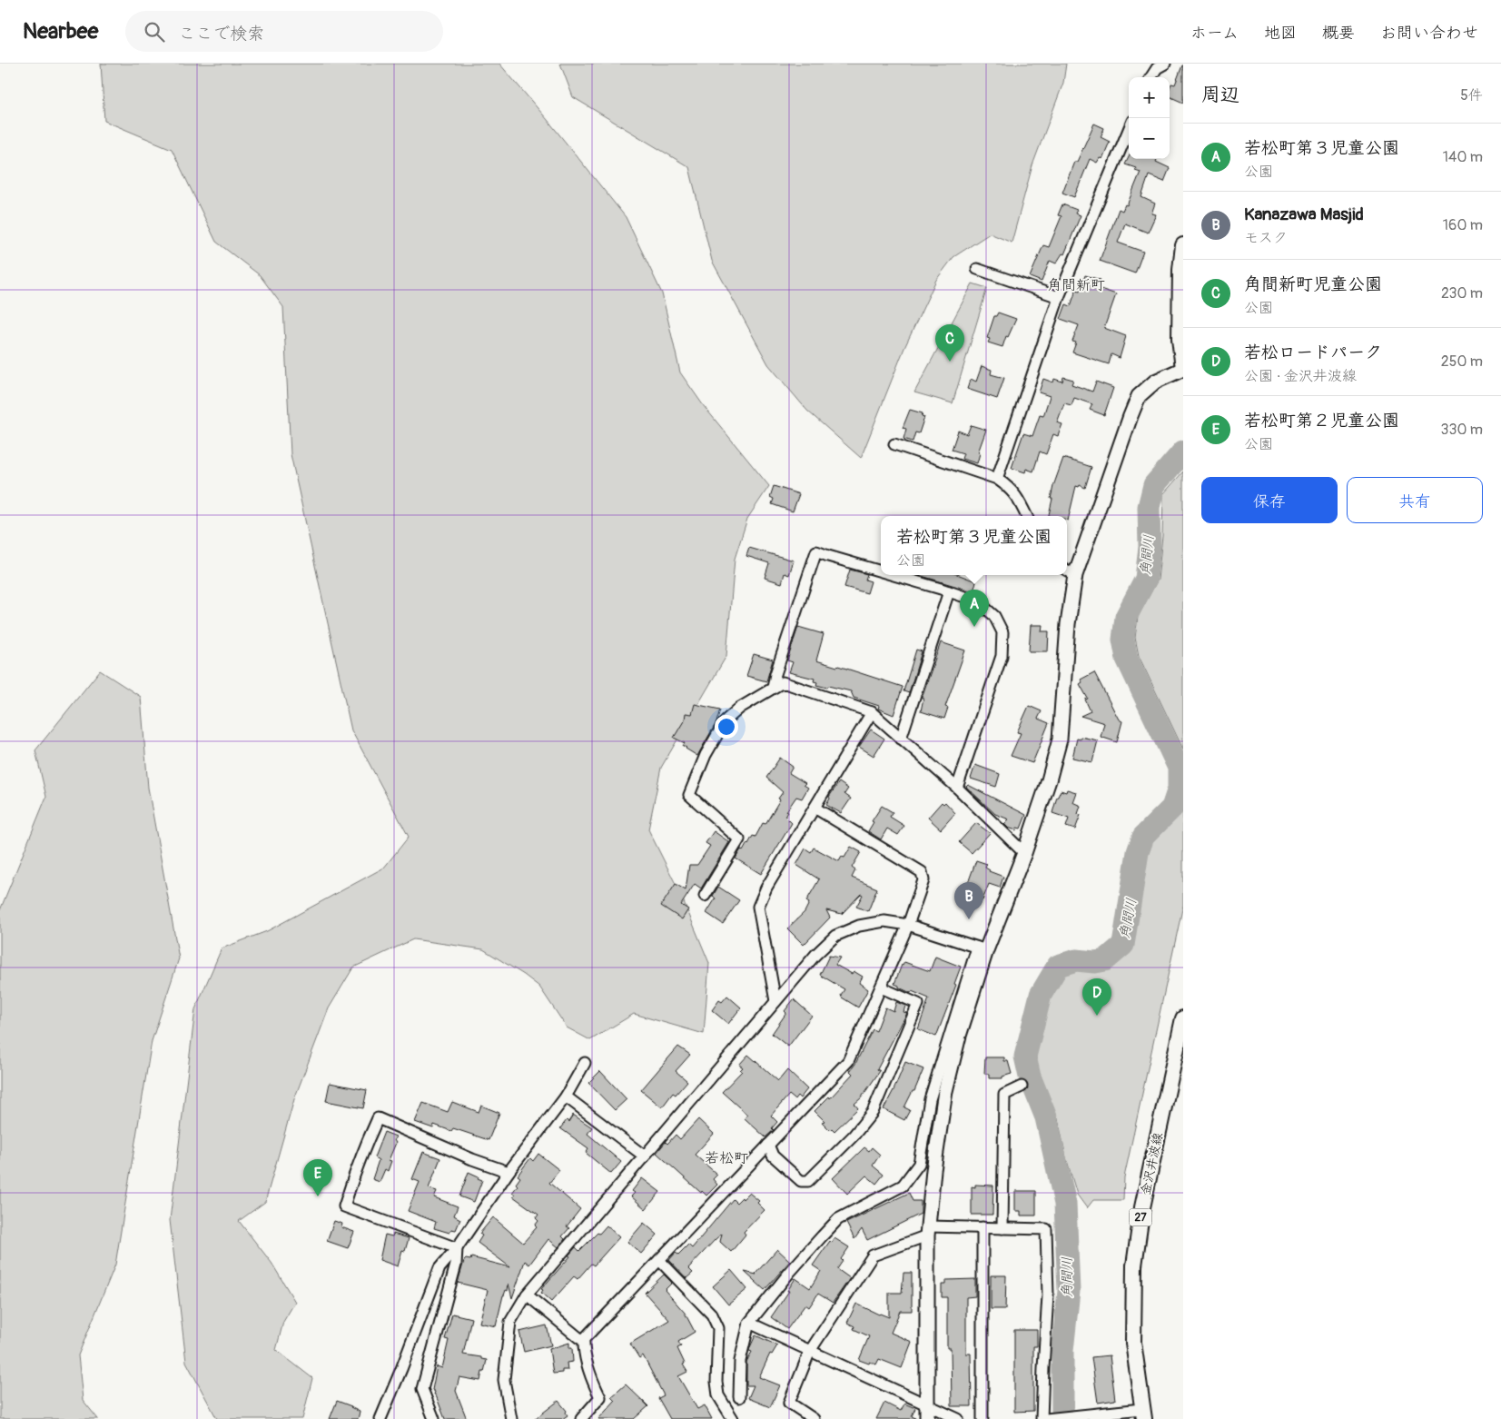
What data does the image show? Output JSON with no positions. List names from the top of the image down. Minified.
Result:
{"streets":{"main road":["金沢井波線","27"]},"districts":["角間新町","若松町"],"water":["角間川"],"page":{"header":"Nearbee","search":"ここで検索","nav":["ホーム","地図","概要","お問い合わせ"],"heading":["周辺","5件"],"map_buttons":["+","−"],"list":[{"mark":"A","name":"若松町第３児童公園","note":"公園","value":"140 m"},{"mark":"B","name":"Kanazawa Masjid","note":"モスク","value":"160 m"},{"mark":"C","name":"角間新町児童公園","note":"公園","value":"230 m"},{"mark":"D","name":"若松ロードパーク","note":"公園 · 金沢井波線","value":"250 m"},{"mark":"E","name":"若松町第２児童公園","note":"公園","value":"330 m"}],"pins":["C","A","B","D","E"],"buttons":["保存","共有"],"popup":["若松町第３児童公園","公園"]}}
